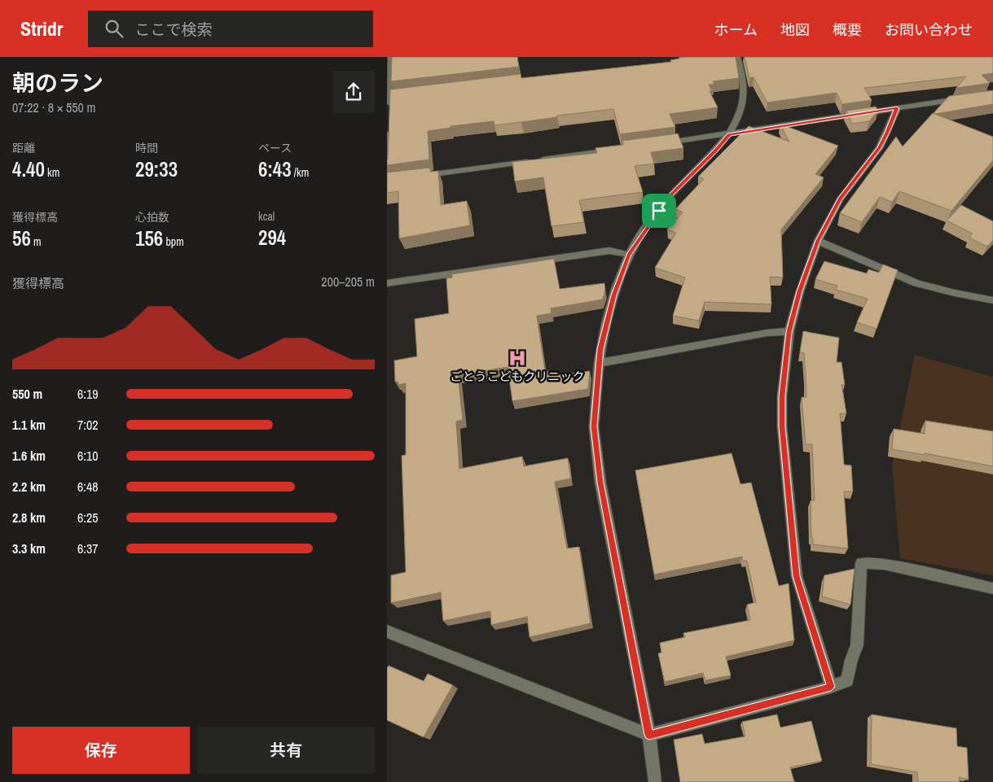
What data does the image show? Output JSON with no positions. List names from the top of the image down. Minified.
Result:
{"places":{"hospital":["ごとうこどもクリニック"]},"page":{"header":"Stridr","search":"ここで検索","nav":["ホーム","地図","概要","お問い合わせ"],"heading":["朝のラン","07:22 · 8 × 550 m"],"stats":[["距離","4.40 km"],["時間","29:33"],["ペース","6:43 /km"],["獲得標高","56 m"],["心拍数","156 bpm"],["kcal","294"]],"chart":["獲得標高","200–205 m"],"list":[{"name":"550 m","note":"6:19"},{"name":"1.1 km","note":"7:02"},{"name":"1.6 km","note":"6:10"},{"name":"2.2 km","note":"6:48"},{"name":"2.8 km","note":"6:25"},{"name":"3.3 km","note":"6:37"}],"buttons":["保存","共有"]}}
